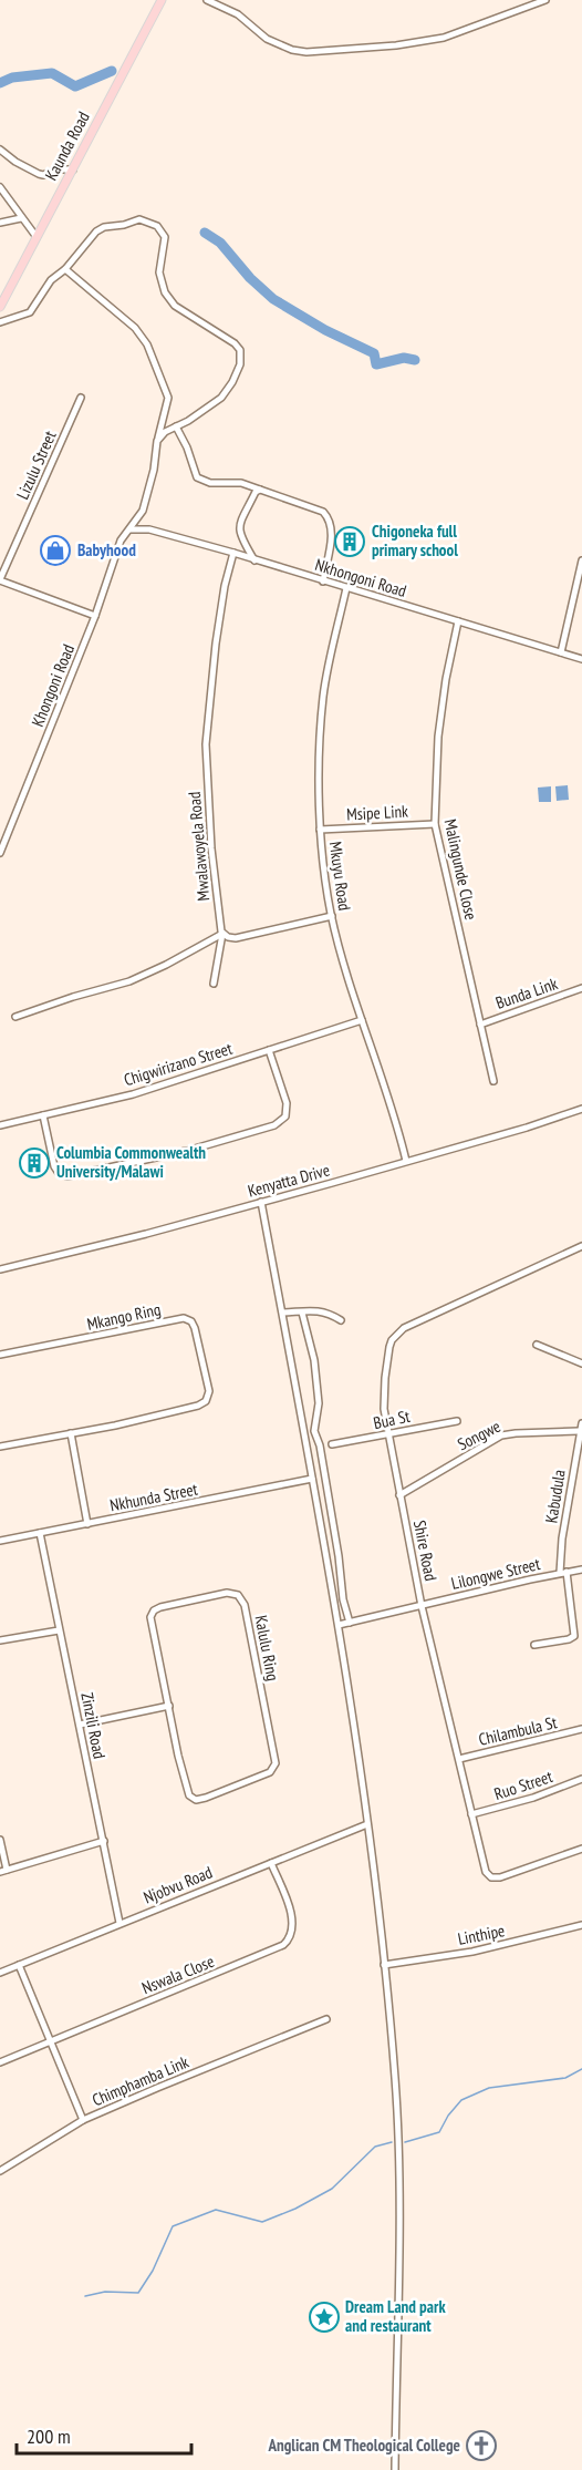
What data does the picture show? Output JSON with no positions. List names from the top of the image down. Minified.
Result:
{"streets":{"main road":["Kaunda Road"],"street":["Lizulu Street","Nkhongoni Road","Khongoni Road","Msipe Link","Mwalawoyela Road","Malingunde Close","Mkuyu Road","Bunda Link","Chigwirizano Street","Kenyatta Drive","Mkango Ring","Bua St","Songwe","Kabudula","Nkhunda Street","Shire Road","Lilongwe Street","Kalulu Ring","Zinzili Road","Chilambula St","Ruo Street","Njobvu Road","Linthipe","Nswala Close","Chimphamba Link"]},"crossings":[["Nkhongoni Road","Khongoni Road"],["Nkhongoni Road","Mwalawoyela Road"],["Nkhongoni Road","Malingunde Close"],["Nkhongoni Road","Mkuyu Road"],["Msipe Link","Malingunde Close"],["Msipe Link","Mkuyu Road"],["Malingunde Close","Bunda Link"],["Mkuyu Road","Chigwirizano Street"],["Mkuyu Road","Kenyatta Drive"],["Bua St","Shire Road"],["Songwe","Kabudula"],["Songwe","Shire Road"],["Kabudula","Lilongwe Street"],["Nkhunda Street","Zinzili Road"],["Shire Road","Lilongwe Street"],["Shire Road","Chilambula St"],["Shire Road","Ruo Street"],["Zinzili Road","Njobvu Road"],["Njobvu Road","Nswala Close"],["Njobvu Road","Chimphamba Link"],["Nswala Close","Chimphamba Link"]],"places":{"building":["Chigoneka full primary school","Columbia Commonwealth University/Malawi"],"shop":["Babyhood"],"place":["Dream Land park and restaurant"],"church":["Anglican CM Theological College"]},"scale_bar":"200 m"}
